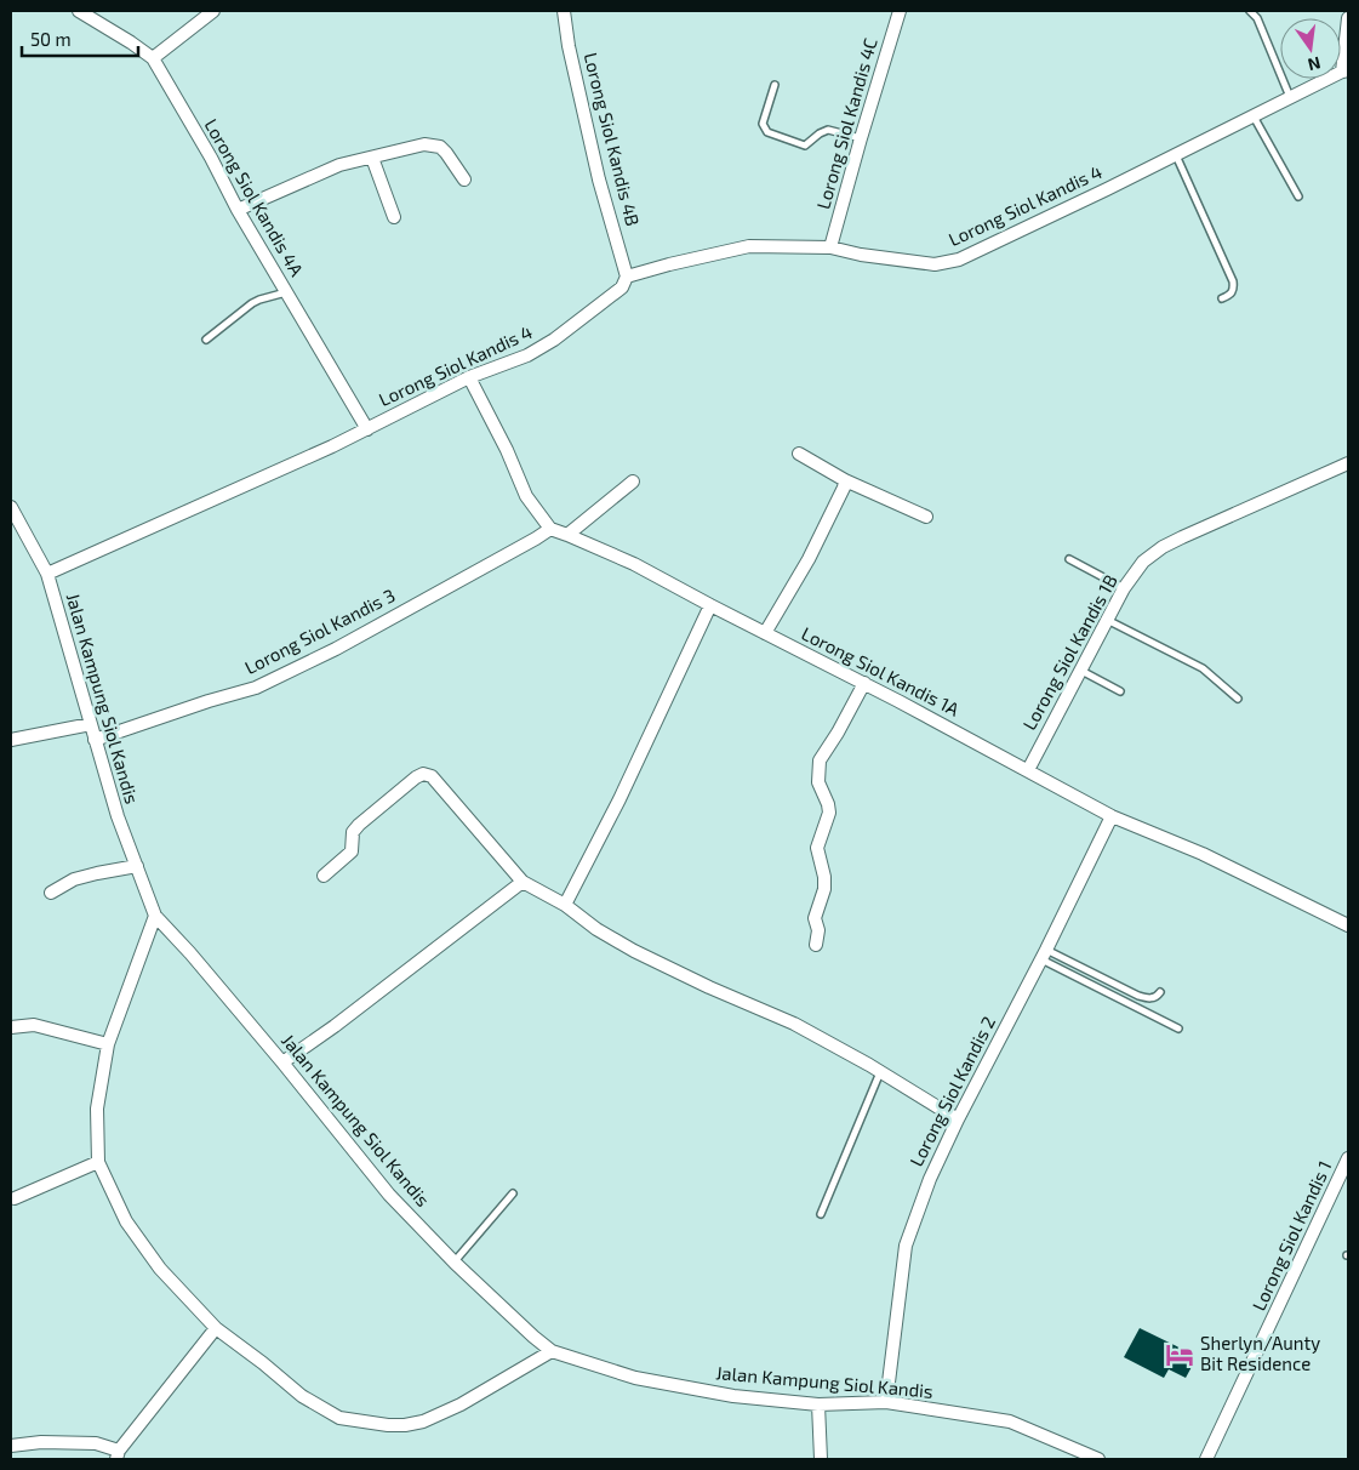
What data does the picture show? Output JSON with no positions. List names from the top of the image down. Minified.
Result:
{"streets":{"street":["Lorong Siol Kandis 4C","Lorong Siol Kandis 4B","Lorong Siol Kandis 4A","Lorong Siol Kandis 4","Lorong Siol Kandis 3","Lorong Siol Kandis 1B","Lorong Siol Kandis 1A","Jalan Kampung Siol Kandis","Lorong Siol Kandis 2","Lorong Siol Kandis 1"]},"crossings":[["Lorong Siol Kandis 4C","Lorong Siol Kandis 4"],["Lorong Siol Kandis 4B","Lorong Siol Kandis 4"],["Lorong Siol Kandis 4A","Lorong Siol Kandis 4"],["Lorong Siol Kandis 4","Jalan Kampung Siol Kandis"],["Lorong Siol Kandis 3","Lorong Siol Kandis 1A"],["Lorong Siol Kandis 3","Jalan Kampung Siol Kandis"],["Lorong Siol Kandis 1B","Lorong Siol Kandis 1A"],["Lorong Siol Kandis 1A","Lorong Siol Kandis 2"],["Jalan Kampung Siol Kandis","Lorong Siol Kandis 2"]],"places":{"hotel":["Sherlyn/Aunty Bit Residence"]},"scale_bar":"50 m","north":"bottom"}
